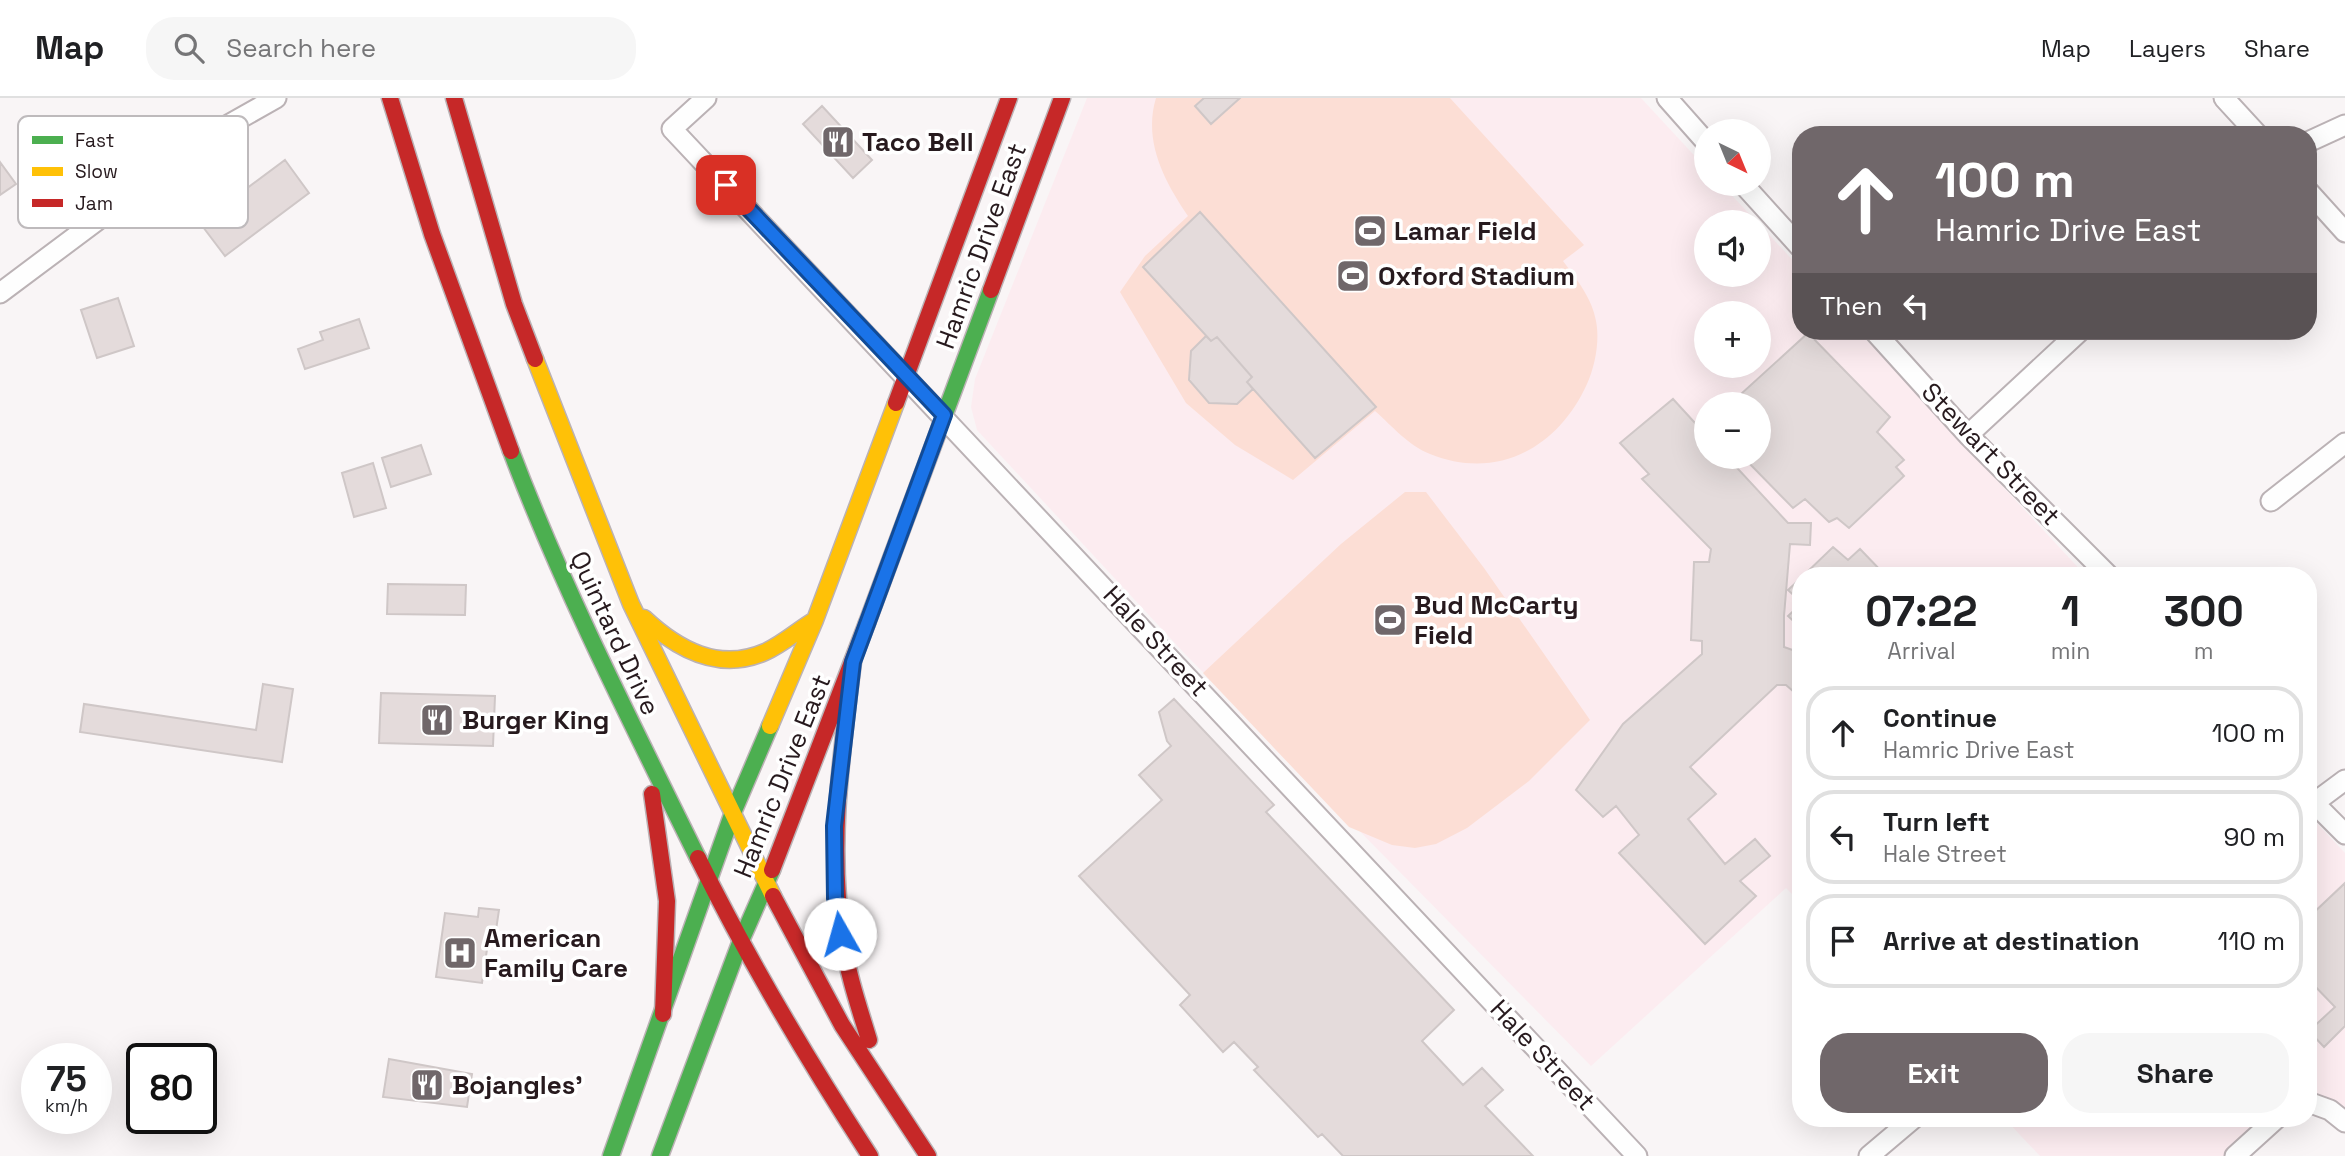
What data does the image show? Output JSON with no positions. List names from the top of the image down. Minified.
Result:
{"streets":{"main road":["Hamric Drive East","Quintard Drive"],"street":["Stewart Street","Hale Street"]},"crossings":[["Hamric Drive East","Quintard Drive"],["Hamric Drive East","Hale Street"]],"places":{"restaurant":["Taco Bell","Burger King","Bojangles'"],"sports":["Lamar Field","Oxford Stadium","Bud McCarty Field"],"hospital":["American Family Care"]},"legend":["Fast","Slow","Jam"],"north":"bottom right","page":{"header":"Map","search":"Search here","nav":["Map","Layers","Share"],"map_buttons":["+","−"],"turn":["100 m","Hamric Drive East"],"then":"Then","eta":["07:22","Arrival","1","min","300","m"],"list":[{"name":"Continue","note":"Hamric Drive East","value":"100 m"},{"name":"Turn left","note":"Hale Street","value":"90 m"},{"name":"Arrive at destination","value":"110 m"}],"buttons":["Exit","Share"],"speed":"75 km/h","limit":"80"}}
